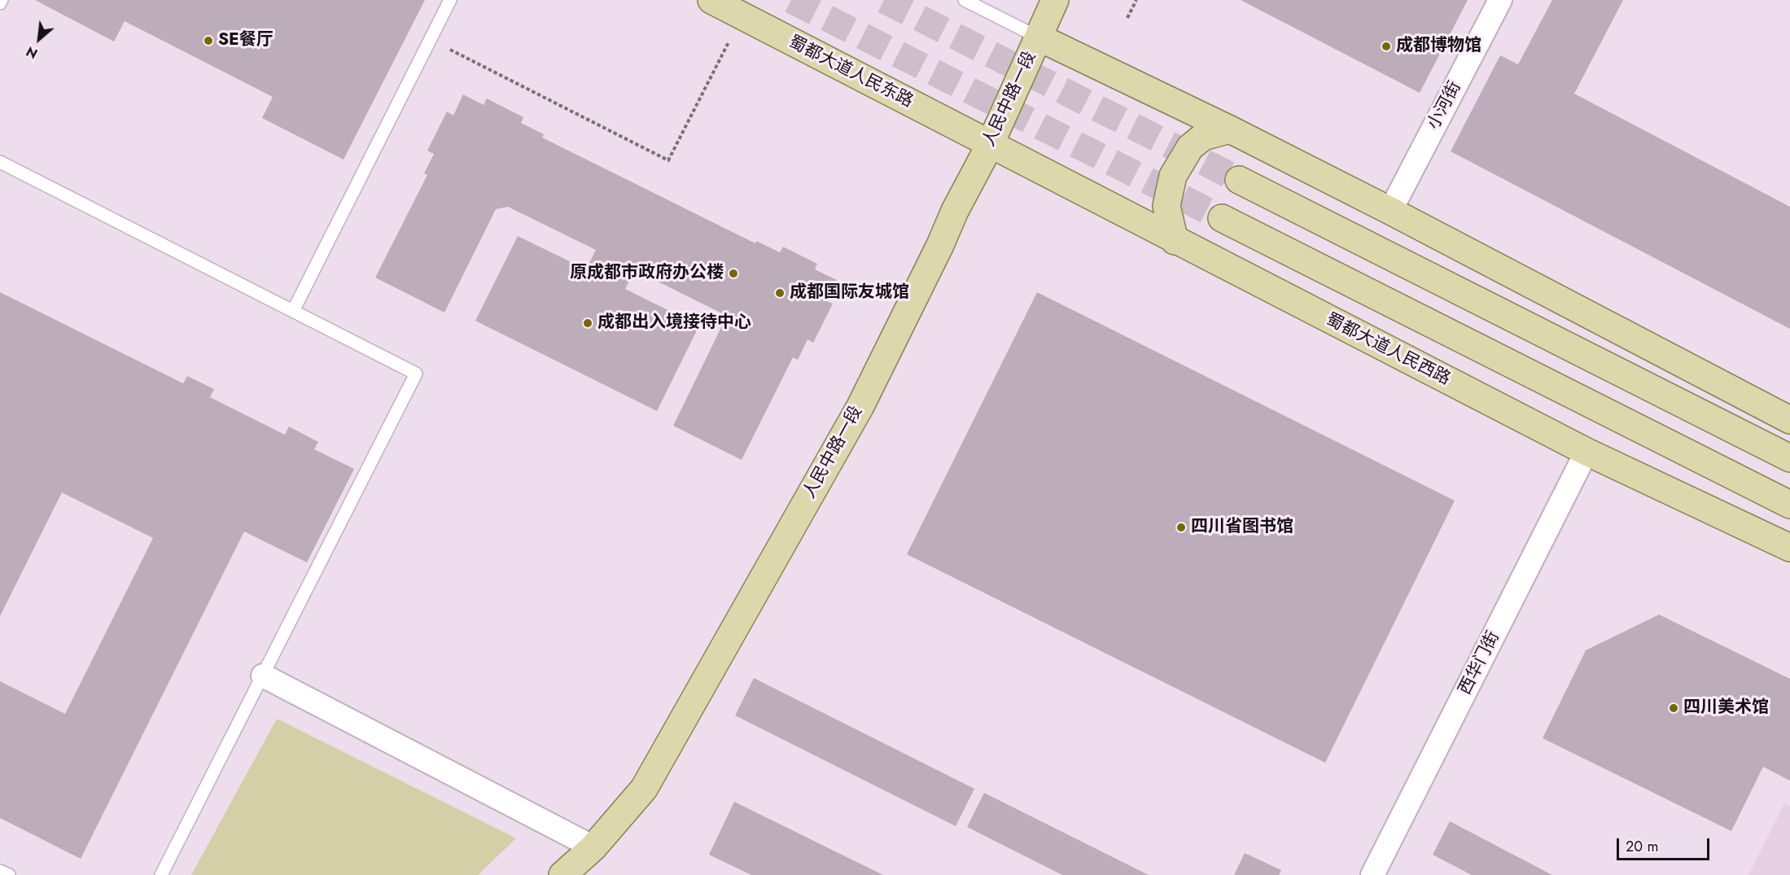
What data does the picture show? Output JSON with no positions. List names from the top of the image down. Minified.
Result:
{"streets":{"main road":["蜀都大道人民东路","人民中路一段","蜀都大道人民西路"],"street":["小河街","西华门街"]},"crossings":[["蜀都大道人民东路","人民中路一段"],["蜀都大道人民东路","蜀都大道人民西路"],["人民中路一段","蜀都大道人民西路"],["蜀都大道人民西路","西华门街"]],"places":["SE餐厅","成都博物馆","原成都市政府办公楼","成都国际友城馆","成都出入境接待中心","四川省图书馆","四川美术馆"],"scale_bar":"20 m","north":"bottom left"}
